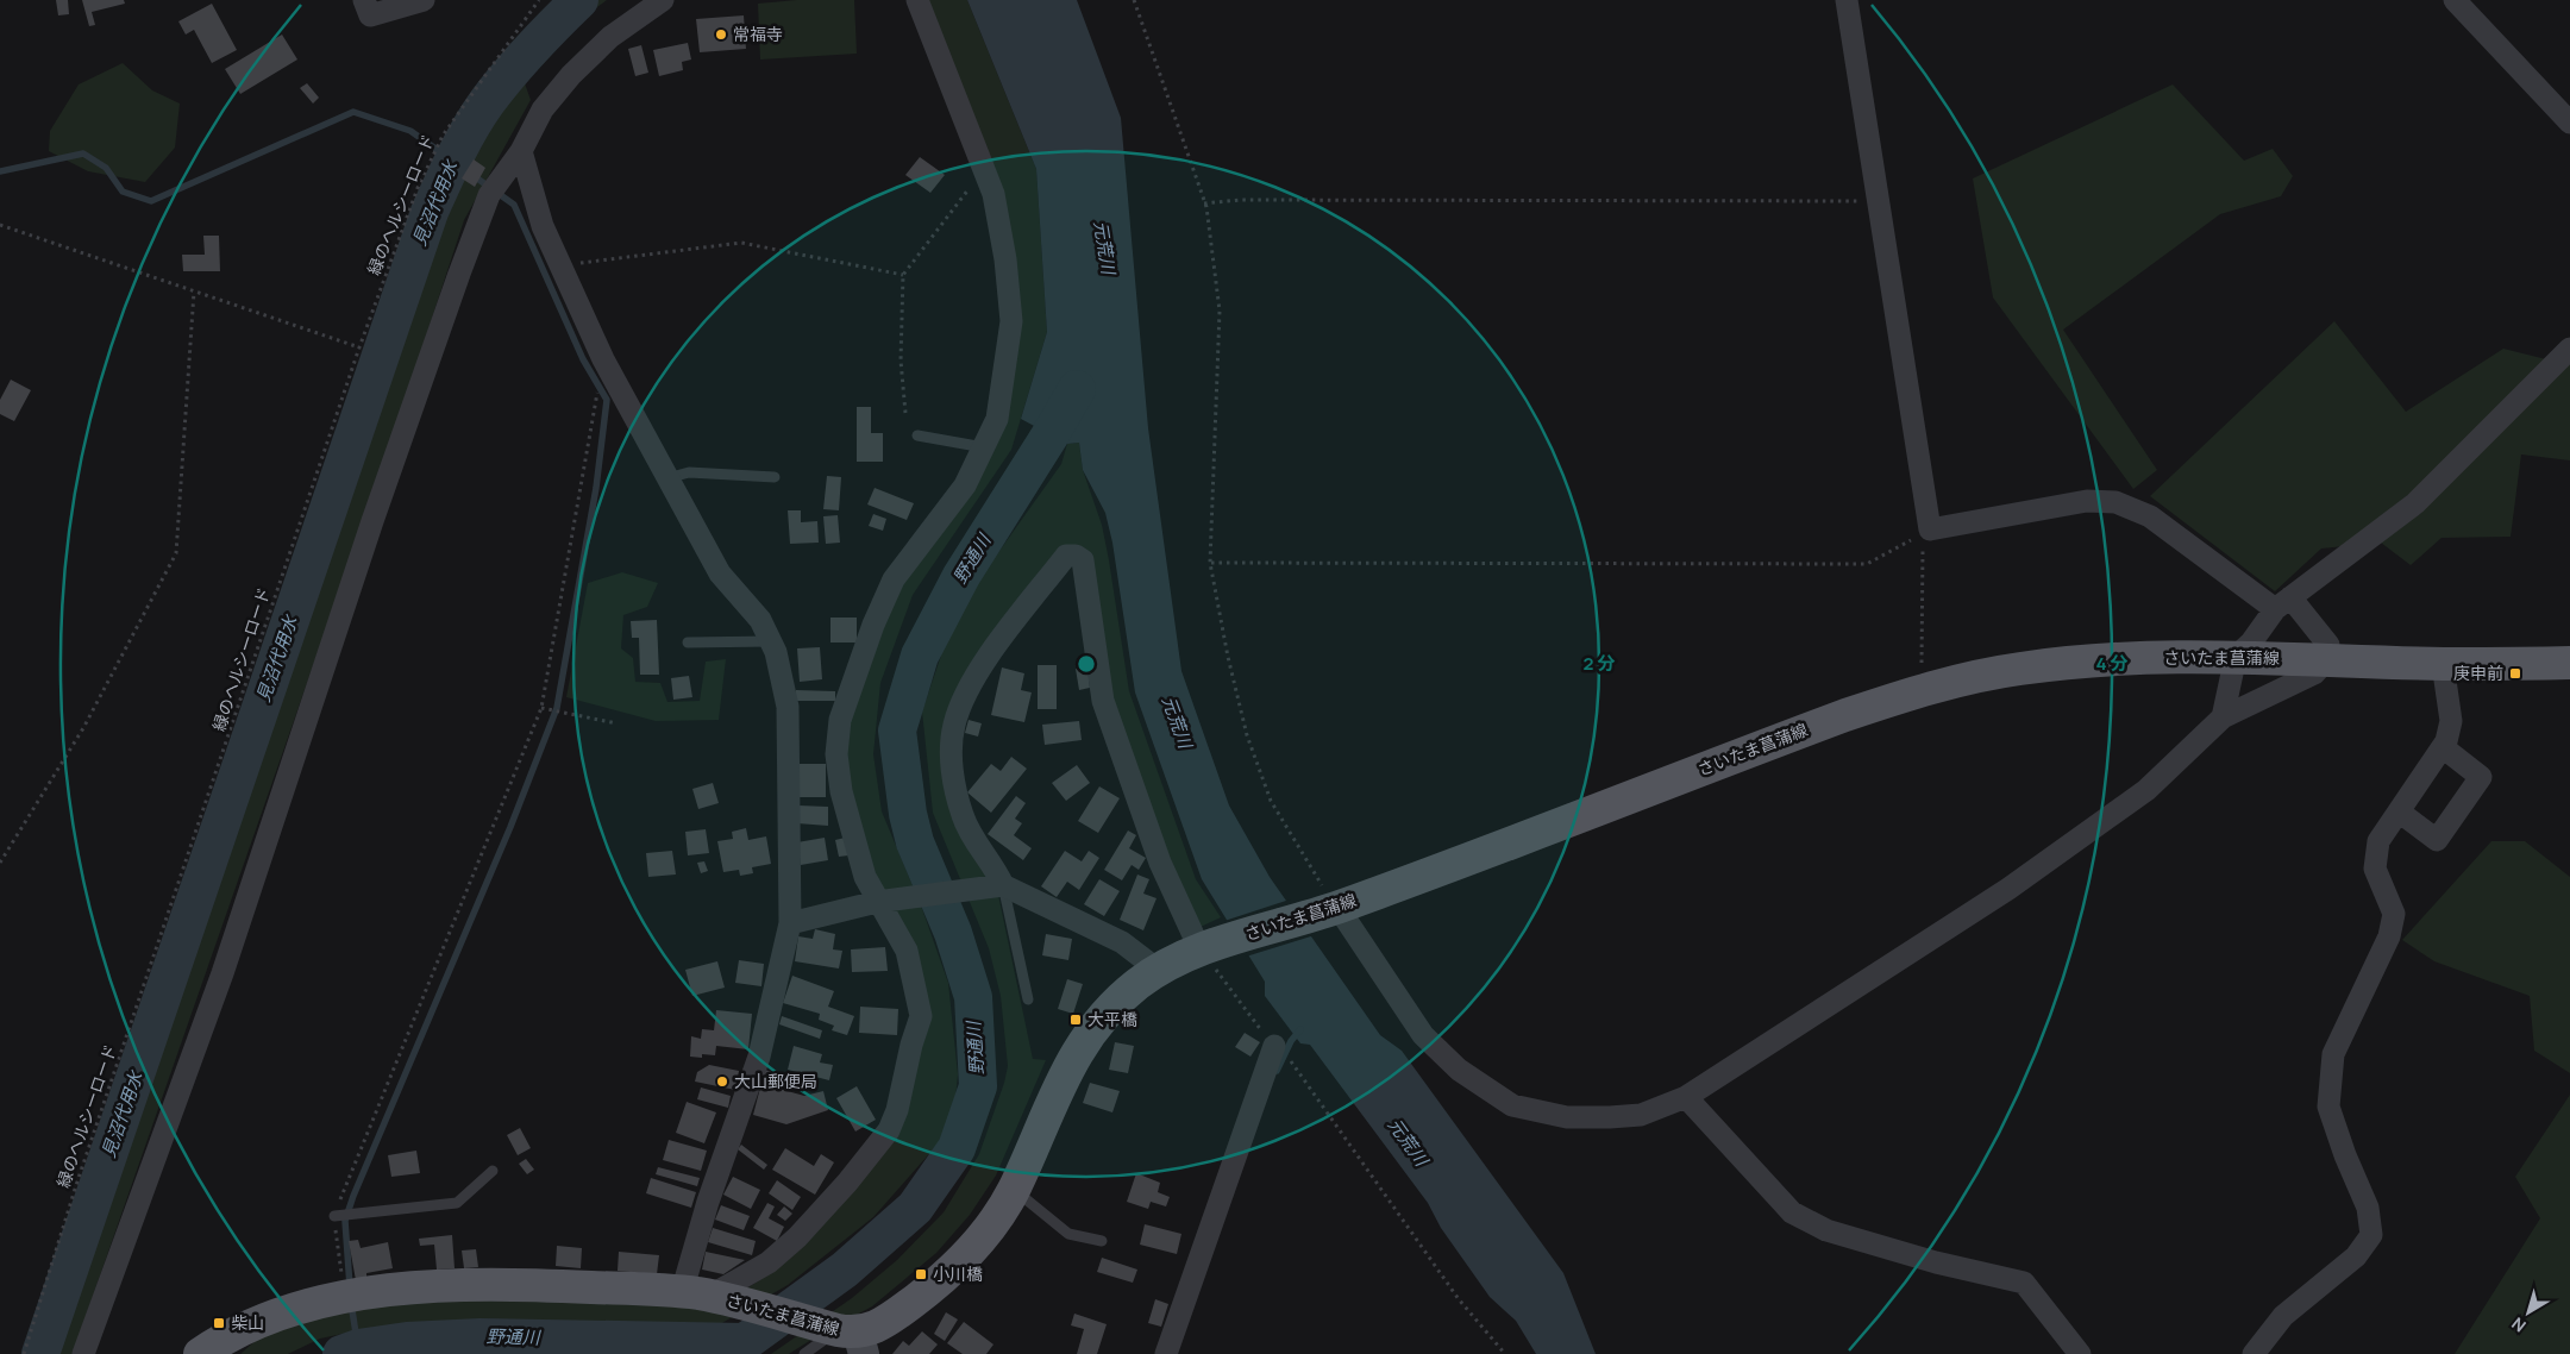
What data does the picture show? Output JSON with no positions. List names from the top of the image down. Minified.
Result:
{"streets":{"main road":["さいたま菖蒲線"],"path":["緑のヘルシーロード"]},"water":["見沼代用水","元荒川","野通川"],"places":{"other":["常福寺","大山郵便局"],"transit":["庚申前","大平橋","小川橋","柴山"]},"north":"bottom left","rings":["2 分","4 分"]}
